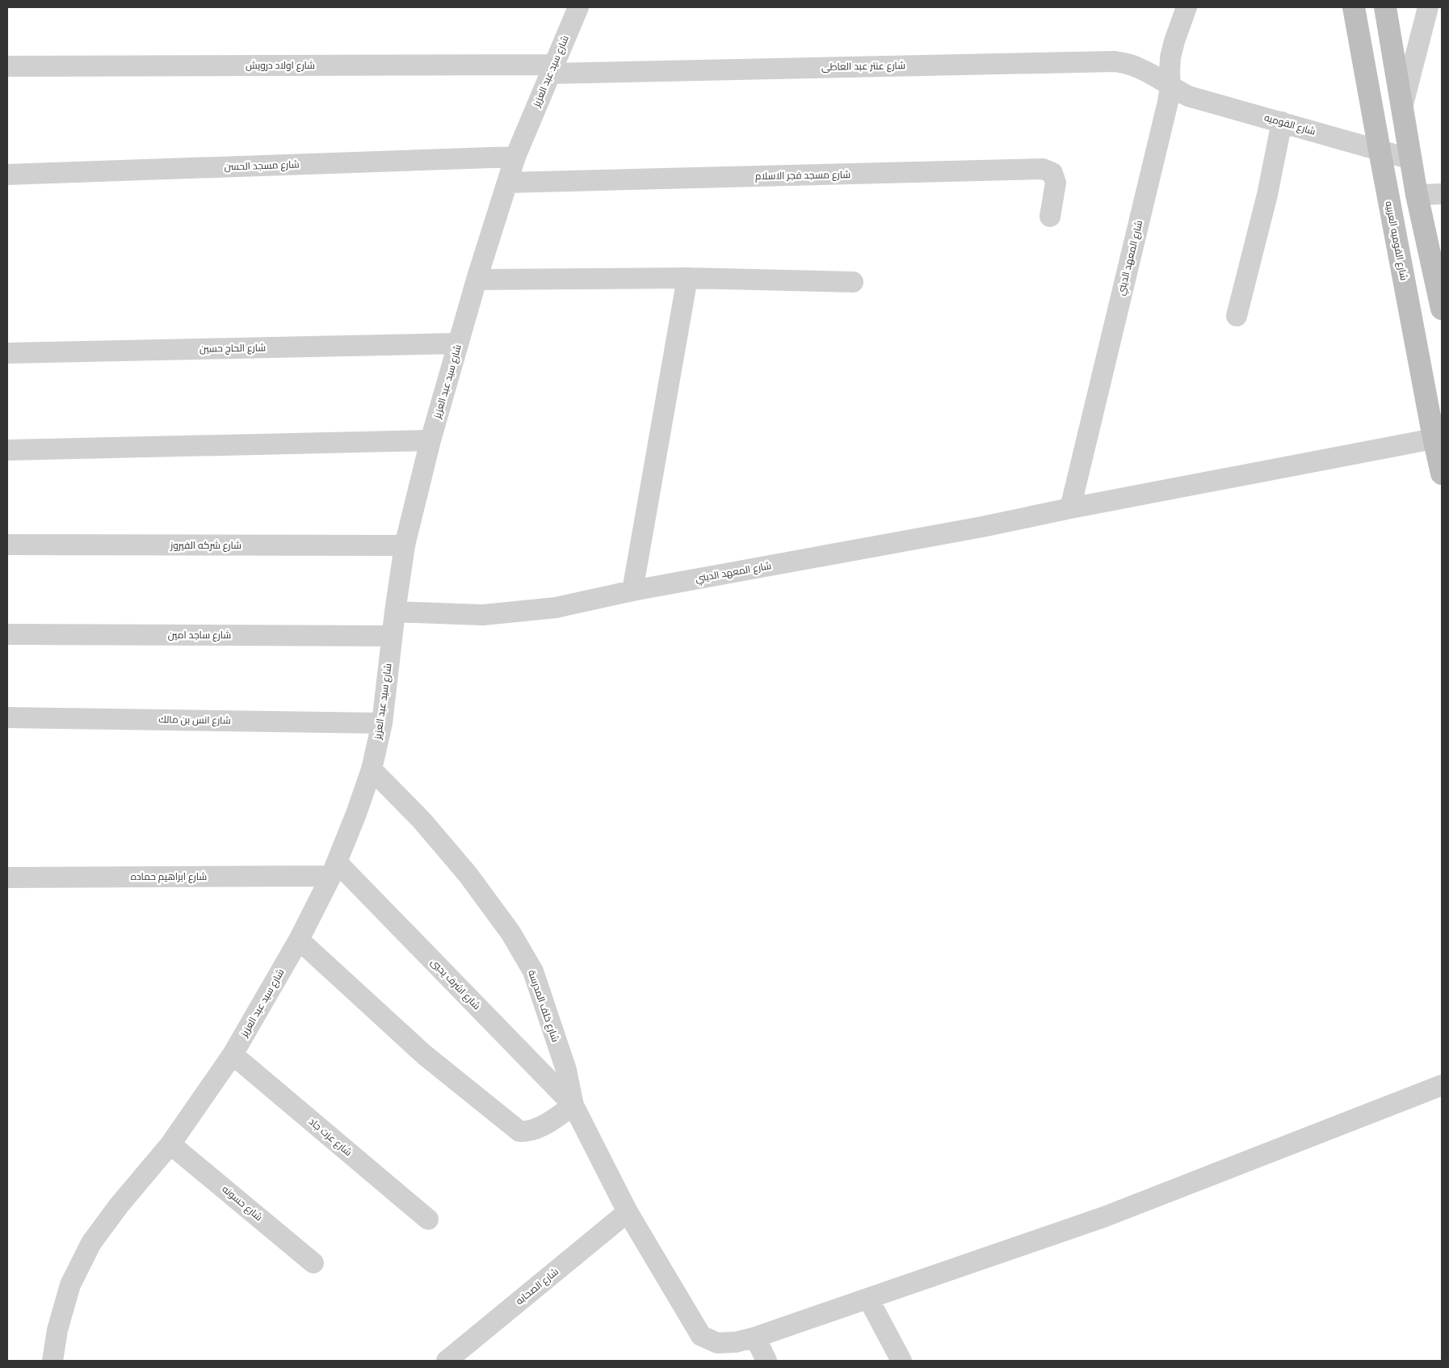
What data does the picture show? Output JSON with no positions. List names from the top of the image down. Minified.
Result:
{"streets":{"street":["شارع اولاد درويش","شارع عنتر عبد العاطى","شارع سيد عبد العزيز","شارع القوميه","شارع مسجد الحسن","شارع مسجد فجر الاسلام","شارع القوميه العربيه","شارع المعهد الديني","شارع الحاج حسين","شارع شركه الفيروز","شارع ساجد امين","شارع انس بن مالك","شارع ابراهيم حماده","شارع اشرف يحيي","شارع خلف المدرسة","شارع عزت جاد","شارع حسونه","شارع الصحابه"]},"crossings":[["شارع اولاد درويش","شارع عنتر عبد العاطى"],["شارع اولاد درويش","شارع سيد عبد العزيز"],["شارع عنتر عبد العاطى","شارع سيد عبد العزيز"],["شارع عنتر عبد العاطى","شارع القوميه"],["شارع عنتر عبد العاطى","شارع المعهد الديني"],["شارع سيد عبد العزيز","شارع مسجد الحسن"],["شارع سيد عبد العزيز","شارع مسجد فجر الاسلام"],["شارع سيد عبد العزيز","شارع المعهد الديني"],["شارع سيد عبد العزيز","شارع الحاج حسين"],["شارع سيد عبد العزيز","شارع شركه الفيروز"],["شارع سيد عبد العزيز","شارع ساجد امين"],["شارع سيد عبد العزيز","شارع انس بن مالك"],["شارع سيد عبد العزيز","شارع ابراهيم حماده"],["شارع سيد عبد العزيز","شارع اشرف يحيي"],["شارع سيد عبد العزيز","شارع خلف المدرسة"],["شارع سيد عبد العزيز","شارع عزت جاد"],["شارع سيد عبد العزيز","شارع حسونه"],["شارع القوميه","شارع القوميه العربيه"],["شارع القوميه","شارع المعهد الديني"],["شارع القوميه العربيه","شارع المعهد الديني"],["شارع ابراهيم حماده","شارع اشرف يحيي"],["شارع اشرف يحيي","شارع خلف المدرسة"],["شارع خلف المدرسة","شارع الصحابه"]]}
